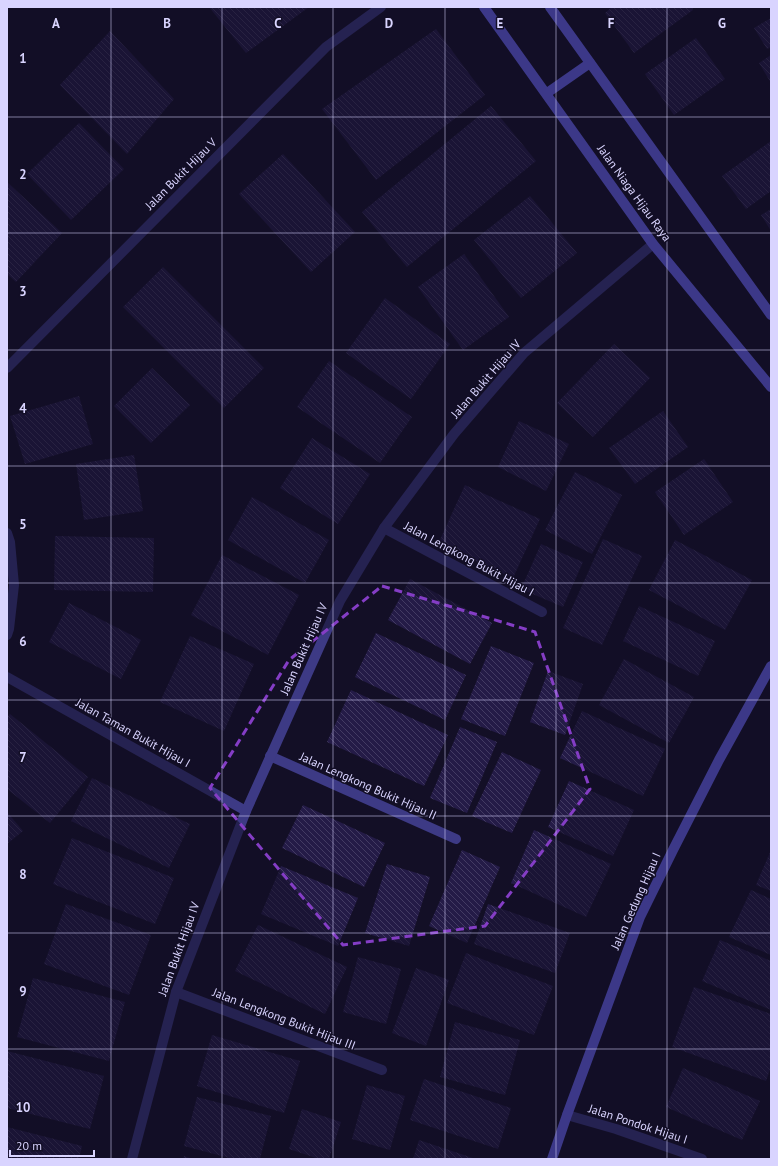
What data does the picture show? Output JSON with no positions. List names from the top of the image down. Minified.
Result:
{"streets":{"street":["Jalan Bukit Hijau V","Jalan Niaga Hijau Raya","Jalan Bukit Hijau IV","Jalan Lengkong Bukit Hijau I","Jalan Taman Bukit Hijau I","Jalan Lengkong Bukit Hijau II","Jalan Gedung Hijau I","Jalan Lengkong Bukit Hijau III","Jalan Pondok Hijau I"]},"crossings":[["Jalan Niaga Hijau Raya","Jalan Bukit Hijau IV"],["Jalan Bukit Hijau IV","Jalan Lengkong Bukit Hijau I"],["Jalan Bukit Hijau IV","Jalan Taman Bukit Hijau I"],["Jalan Bukit Hijau IV","Jalan Lengkong Bukit Hijau II"],["Jalan Bukit Hijau IV","Jalan Lengkong Bukit Hijau III"],["Jalan Gedung Hijau I","Jalan Pondok Hijau I"]],"scale_bar":"20 m","grid":{"columns":["A","B","C","D","E","F","G"],"rows":["1","2","3","4","5","6","7","8","9","10"]}}
